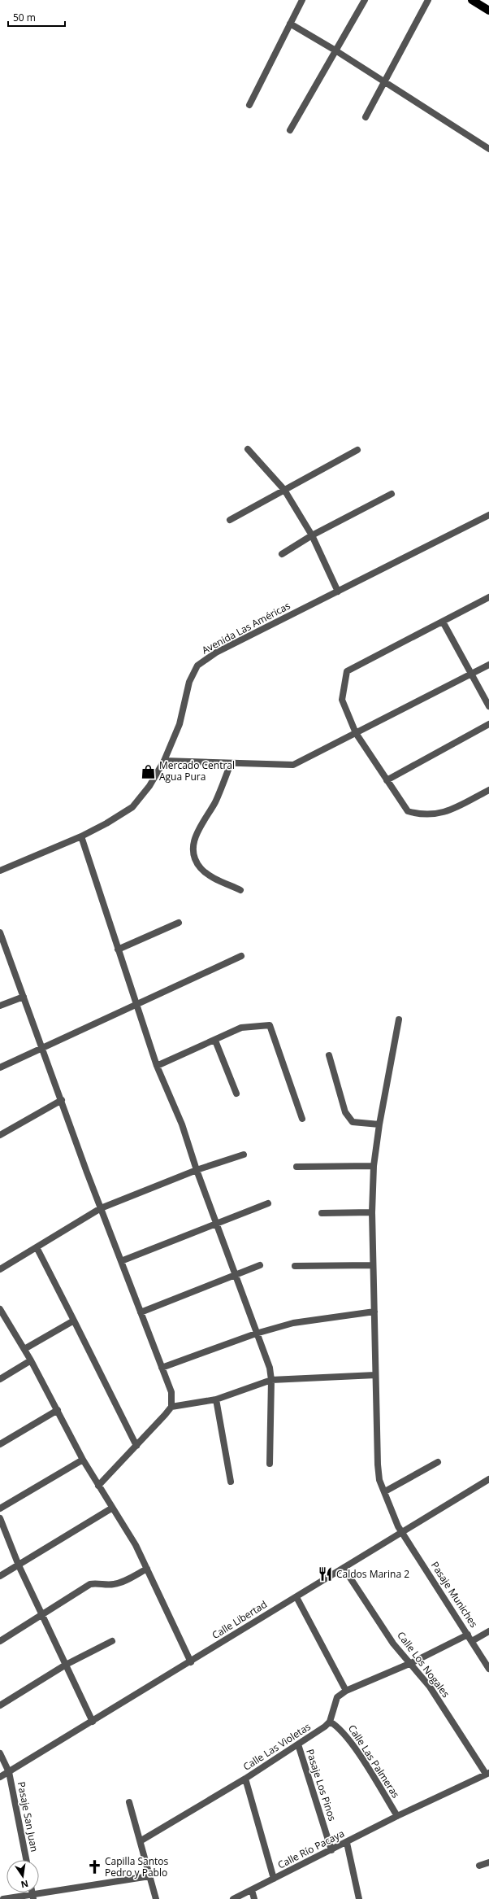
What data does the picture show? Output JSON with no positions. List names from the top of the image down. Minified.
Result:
{"streets":{"street":["Avenida Las Américas","Pasaje Muniches","Calle Libertad","Calle Los Nogales","Calle Las Violetas","Calle Las Palmeras","Pasaje Los Pinos","Pasaje San Juan","Calle Río Pacaya"]},"crossings":[["Pasaje Muniches","Calle Libertad"],["Calle Libertad","Calle Los Nogales"],["Calle Libertad","Pasaje San Juan"],["Calle Los Nogales","Calle Río Pacaya"],["Calle Las Violetas","Calle Las Palmeras"],["Calle Las Violetas","Pasaje Los Pinos"],["Calle Las Palmeras","Calle Río Pacaya"],["Pasaje Los Pinos","Calle Río Pacaya"]],"places":{"shop":["Mercado Central Agua Pura"],"restaurant":["Caldos Marina 2"],"church":["Capilla Santos Pedro y Pablo"]},"scale_bar":"50 m","north":"bottom"}
